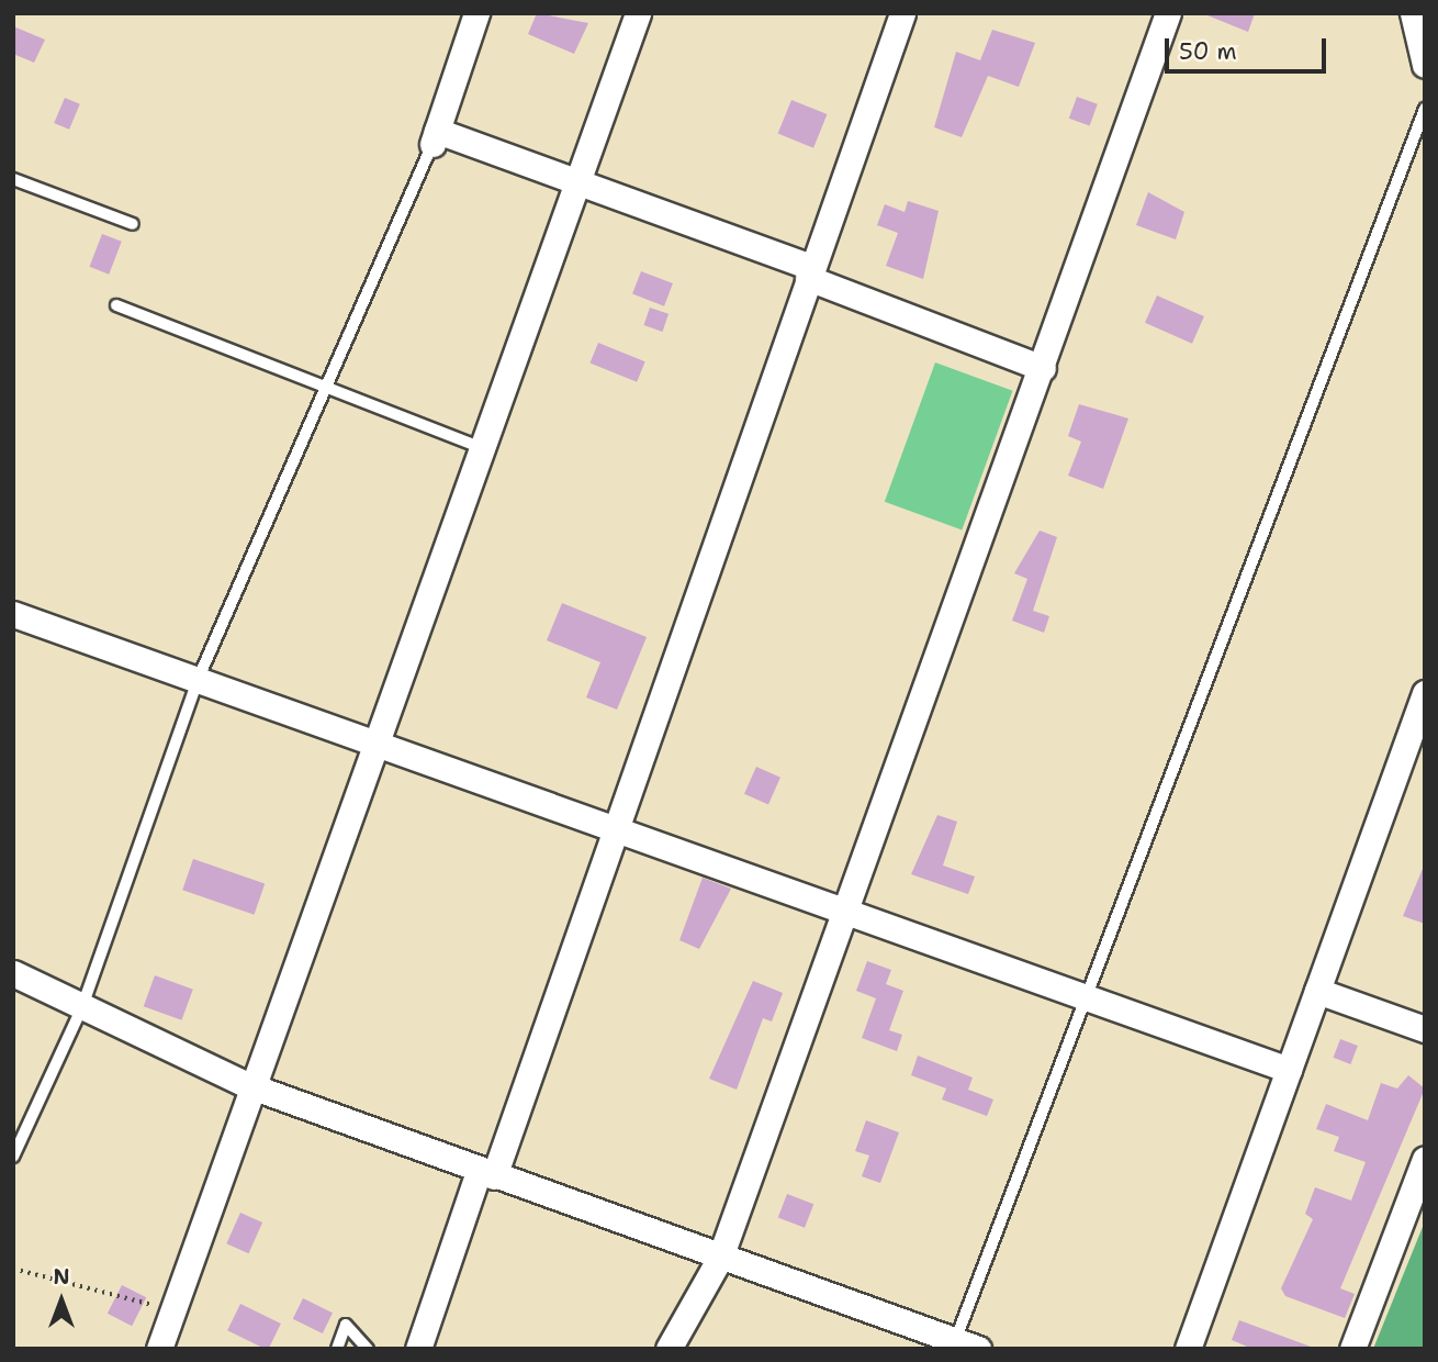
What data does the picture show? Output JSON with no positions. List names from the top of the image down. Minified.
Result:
{"scale_bar":"50 m","north":"top"}
